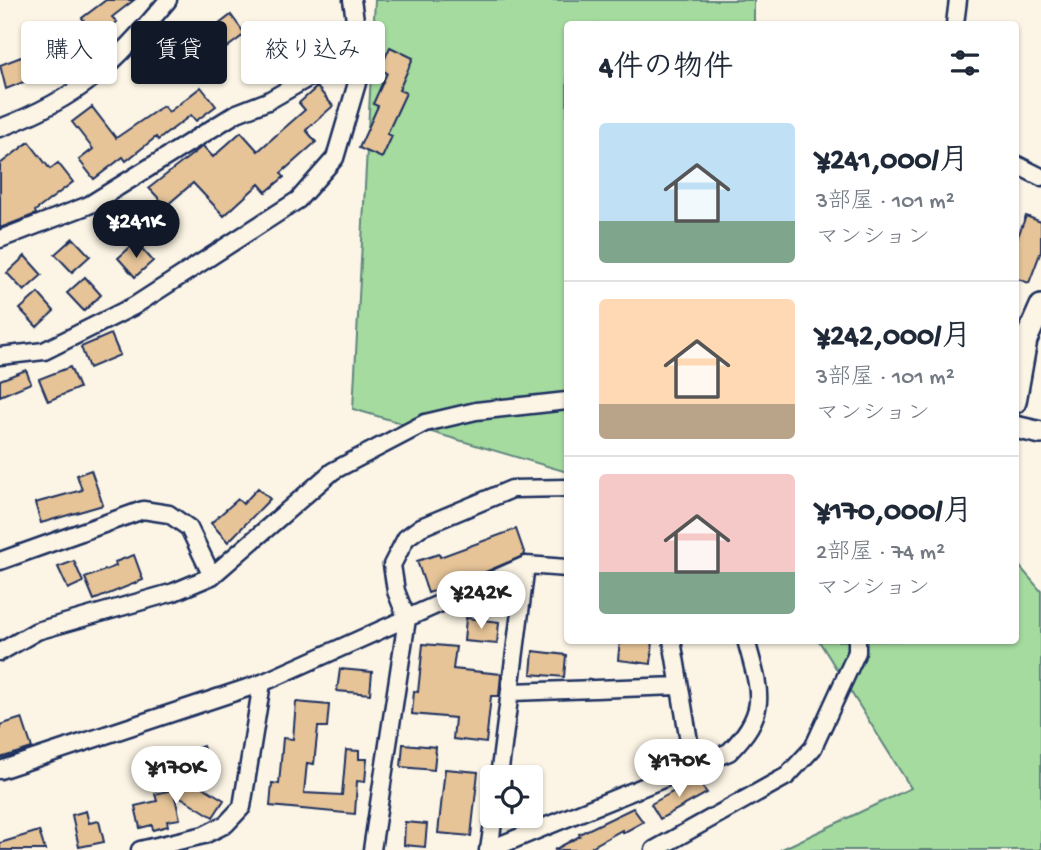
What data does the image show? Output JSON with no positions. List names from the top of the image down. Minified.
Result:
{"page":{"chip":["購入","賃貸","絞り込み"],"heading":"4件の物件","list":[{"name":"¥241,000/月","note":"3部屋 · 101 m² · マンション"},{"name":"¥242,000/月","note":"3部屋 · 101 m² · マンション"},{"name":"¥170,000/月","note":"2部屋 · 74 m² · マンション"}],"price":["¥241K","¥242K","¥170K","¥170K"]}}
